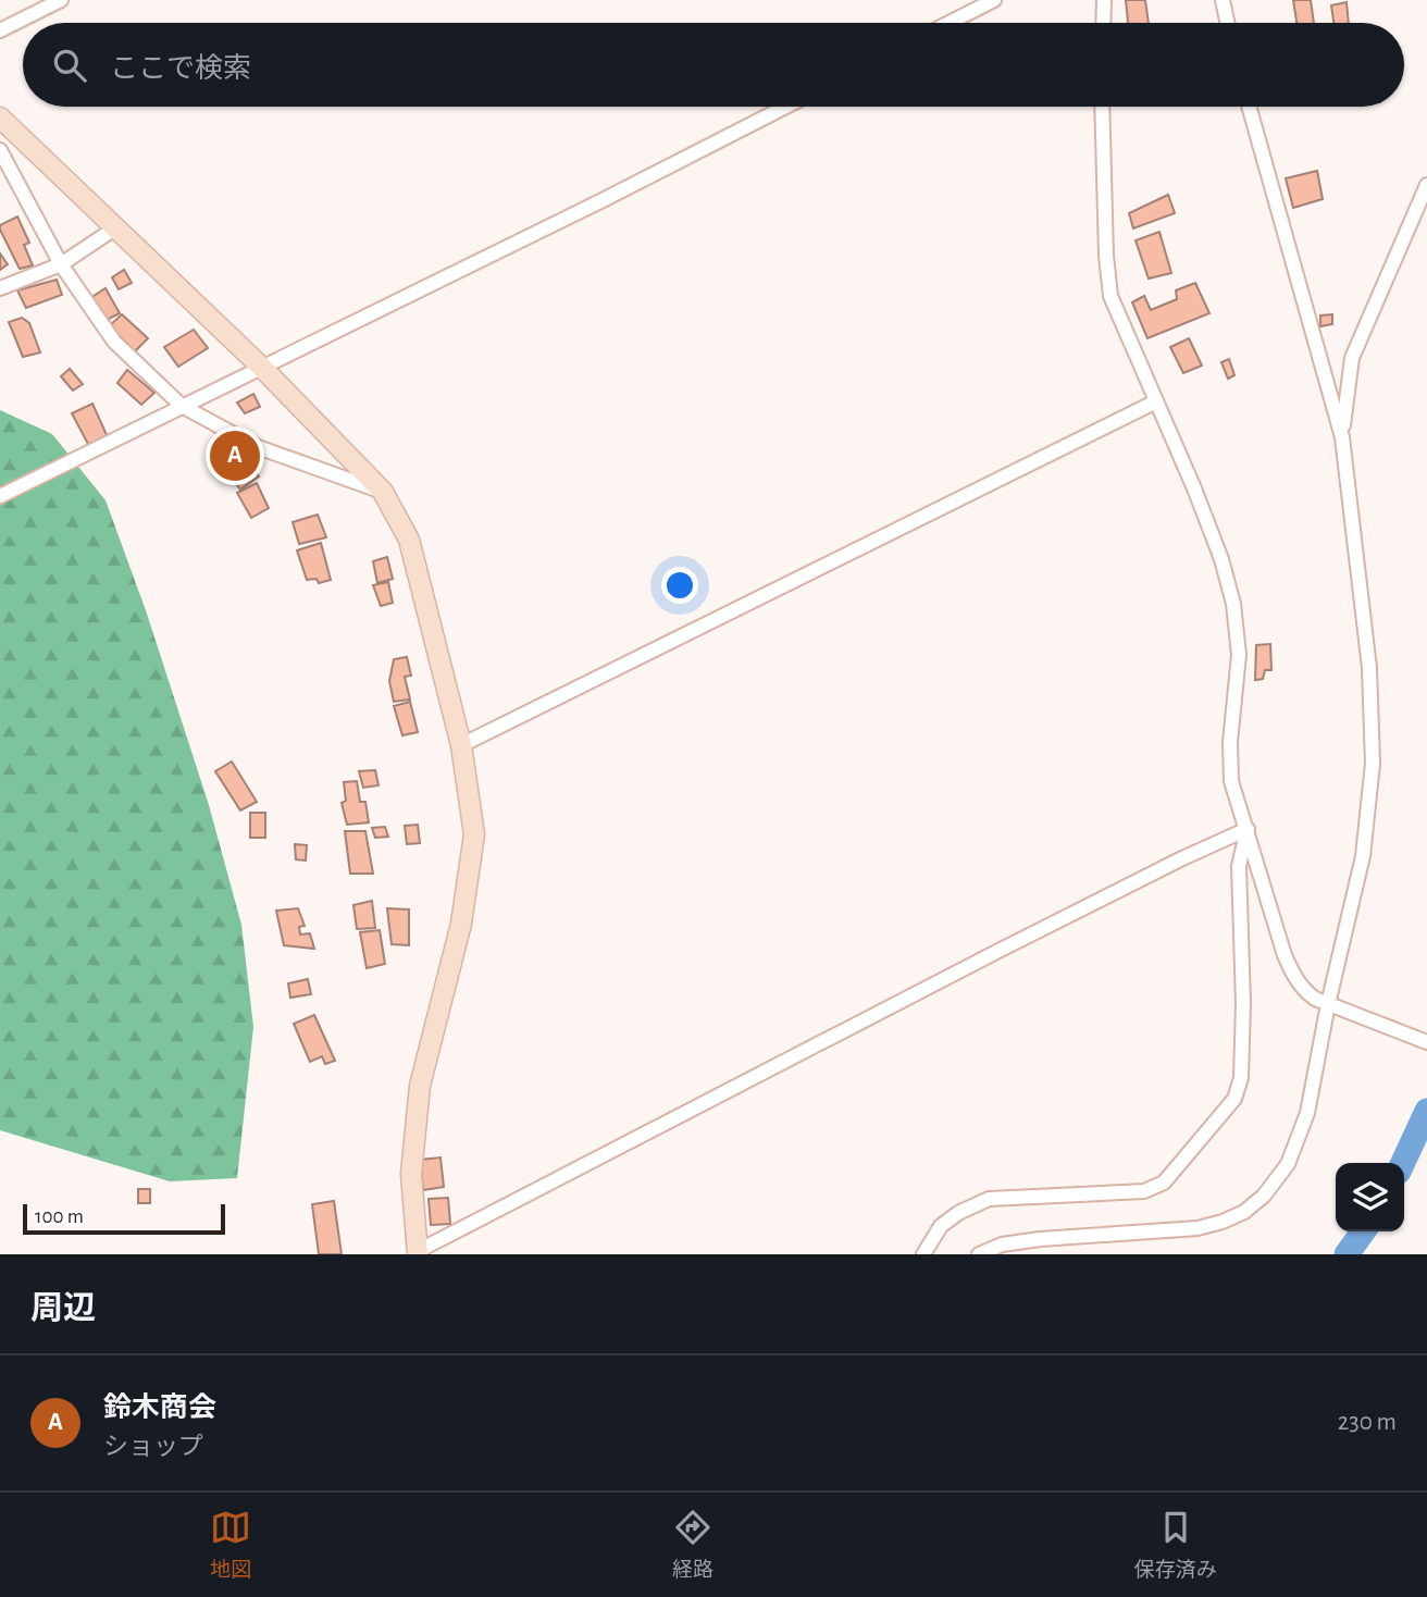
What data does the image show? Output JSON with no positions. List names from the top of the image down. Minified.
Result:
{"scale_bar":"100 m","page":{"search":"ここで検索","pins":"A","scale":"100 m","heading":"周辺","list":[{"mark":"A","name":"鈴木商会","note":"ショップ","value":"230 m"}],"nav":["地図","経路","保存済み"]}}
